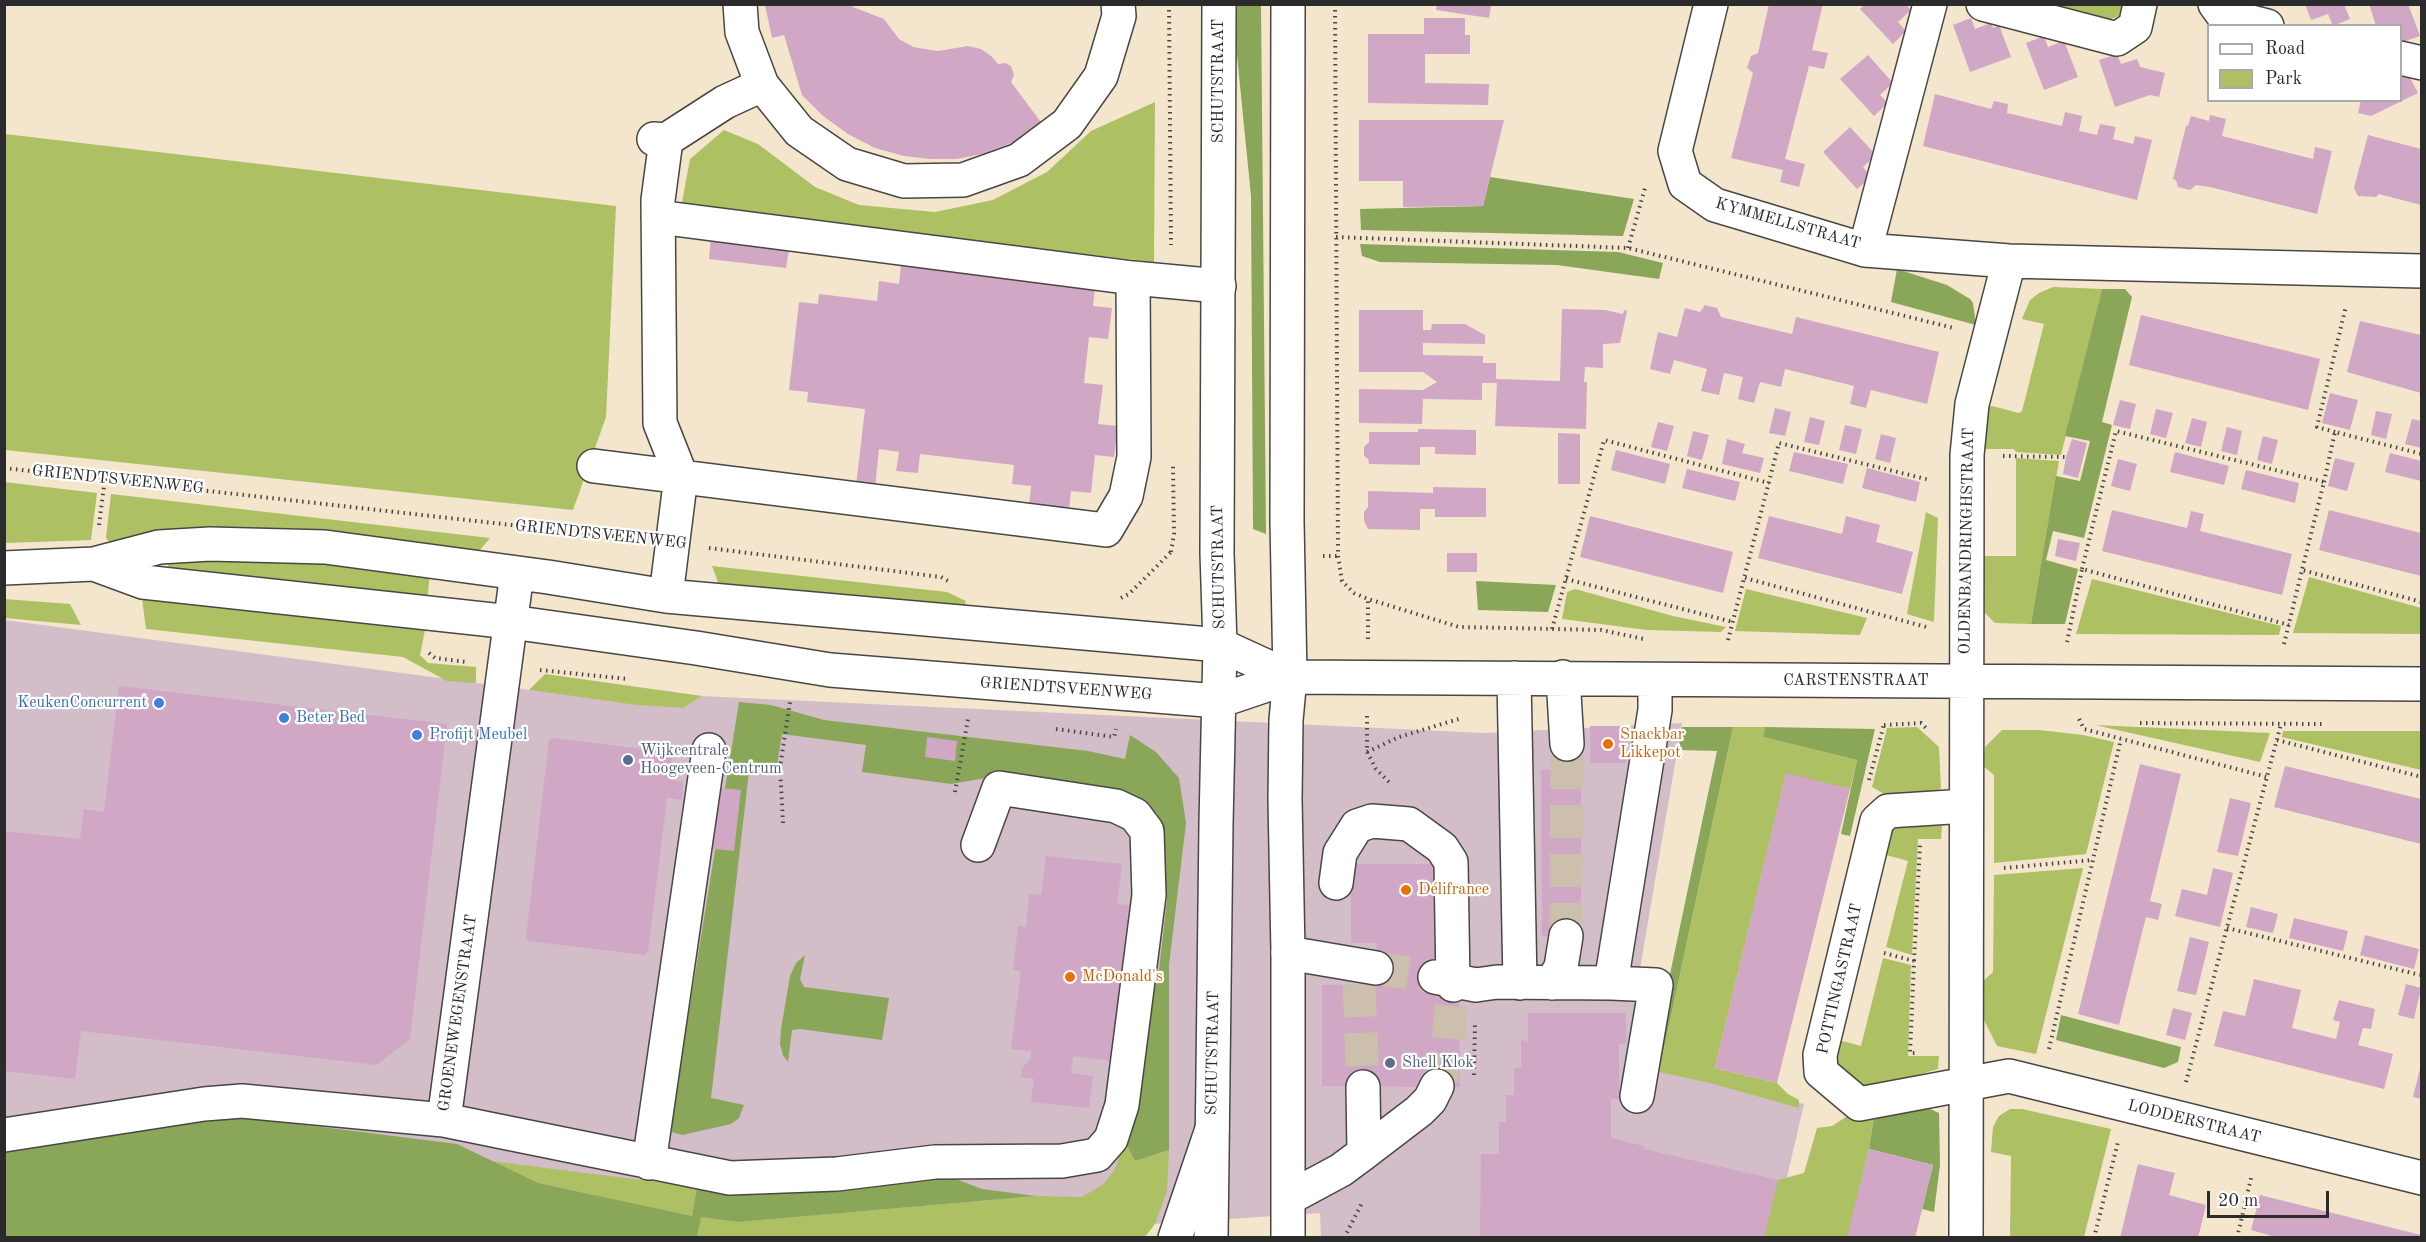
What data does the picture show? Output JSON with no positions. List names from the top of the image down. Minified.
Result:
{"streets":{"main road":["SCHUTSTRAAT","KYMMELLSTRAAT","GRIENDTSVEENWEG","OLDENBANDRINGHSTRAAT","CARSTENSTRAAT","POTTINGASTRAAT","GROENEWEGENSTRAAT","LODDERSTRAAT"]},"crossings":[["SCHUTSTRAAT","GRIENDTSVEENWEG"],["GRIENDTSVEENWEG","CARSTENSTRAAT"],["GRIENDTSVEENWEG","GROENEWEGENSTRAAT"],["OLDENBANDRINGHSTRAAT","CARSTENSTRAAT"],["POTTINGASTRAAT","LODDERSTRAAT"]],"places":["KeukenConcurrent","Beter Bed","Profijt Meubel","Snackbar Likkepot","Wijkcentrale Hoogeveen-Centrum","Délifrance","McDonald's","Shell Klok"],"legend":["Road","Park"],"scale_bar":"20 m"}
